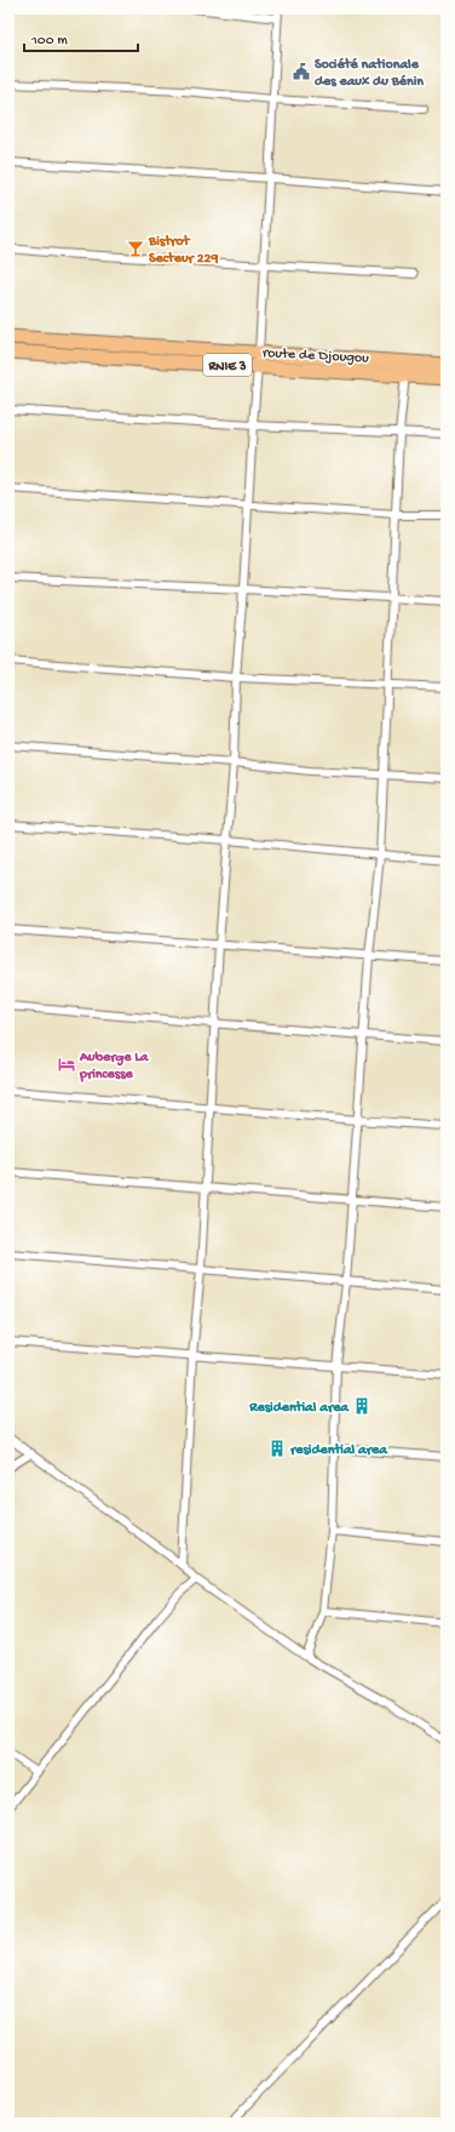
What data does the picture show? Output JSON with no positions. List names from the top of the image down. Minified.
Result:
{"streets":{"highway":["route de Djougou","RNIE 3"]},"places":{"public building":["Société nationale des eaux du Bénin"],"bar":["Bistrot Secteur 229"],"hotel":["Auberge La princesse"],"building":["Residential area","residential area"]},"scale_bar":"100 m"}
